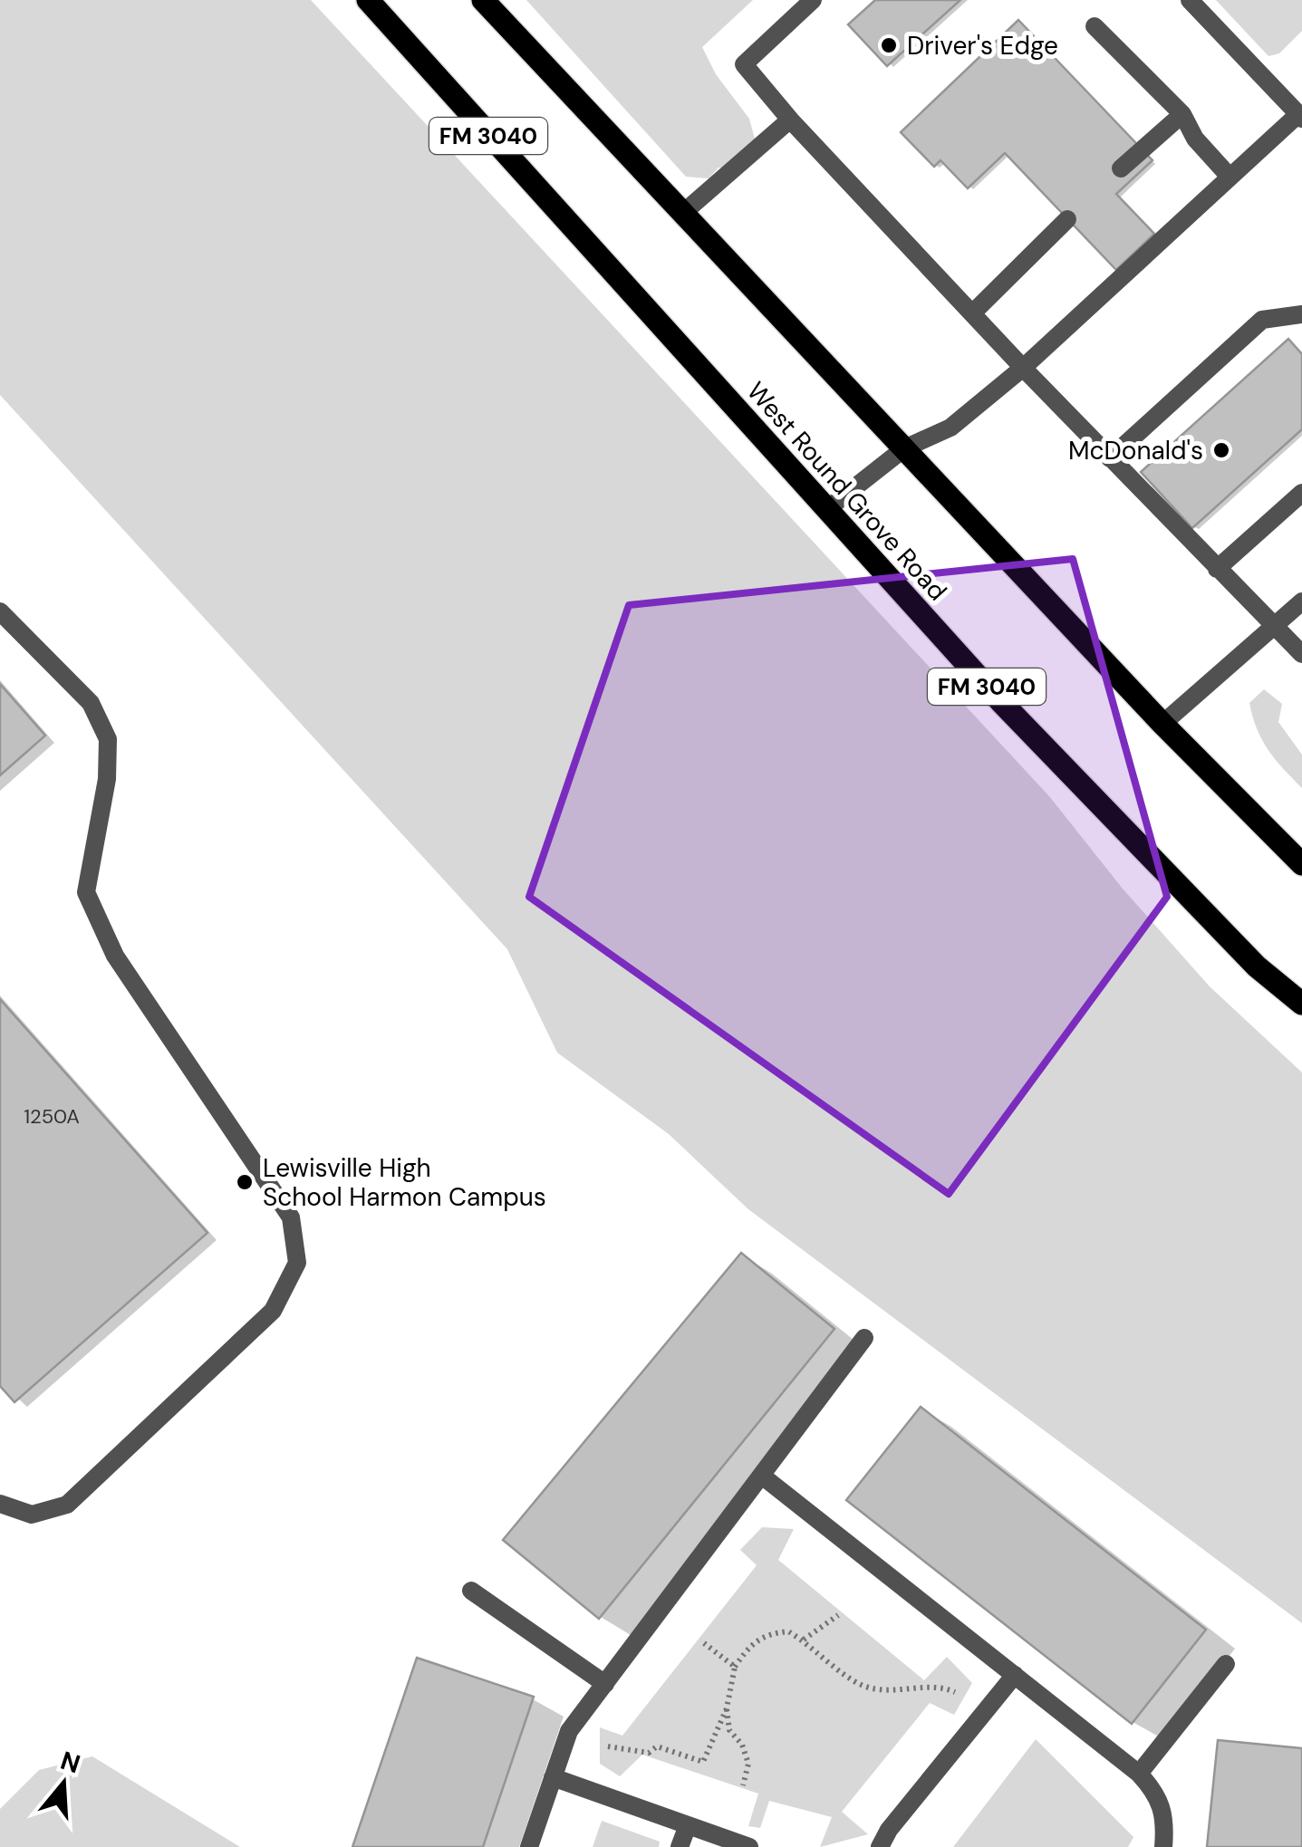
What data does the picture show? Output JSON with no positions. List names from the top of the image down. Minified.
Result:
{"streets":{"main road":["FM 3040","West Round Grove Road"]},"places":["Driver's Edge","McDonald's","Lewisville High School Harmon Campus"],"house_numbers":["1250A"],"north":"top"}
